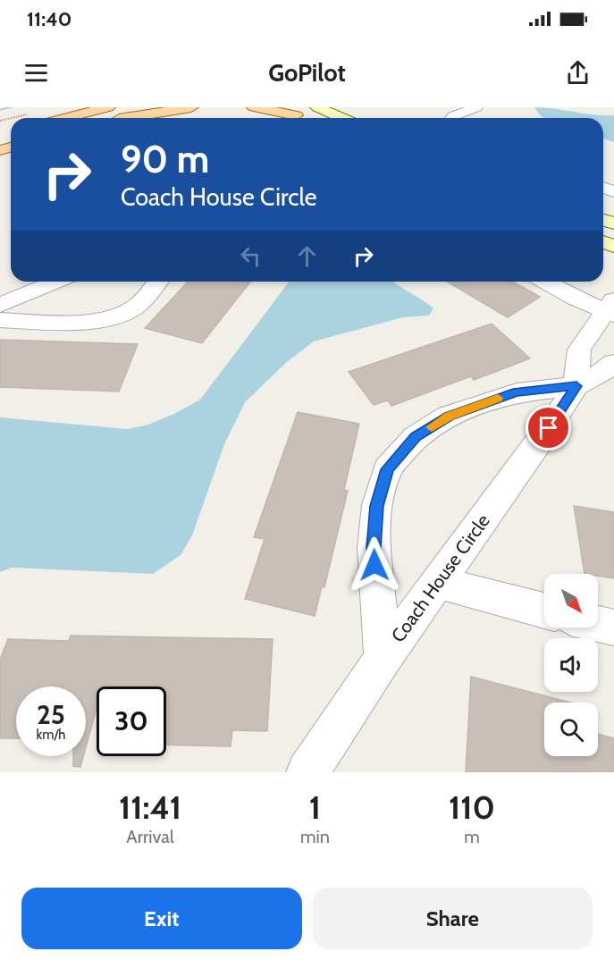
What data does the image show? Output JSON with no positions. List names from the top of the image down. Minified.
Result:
{"streets":{"street":["Coach House Circle"]},"north":"bottom right","page":{"status":"11:40","header":"GoPilot","turn":["90 m","Coach House Circle"],"speed":"25 km/h","limit":"30","eta":["11:41","Arrival","1","min","110","m"],"buttons":["Exit","Share"]}}
